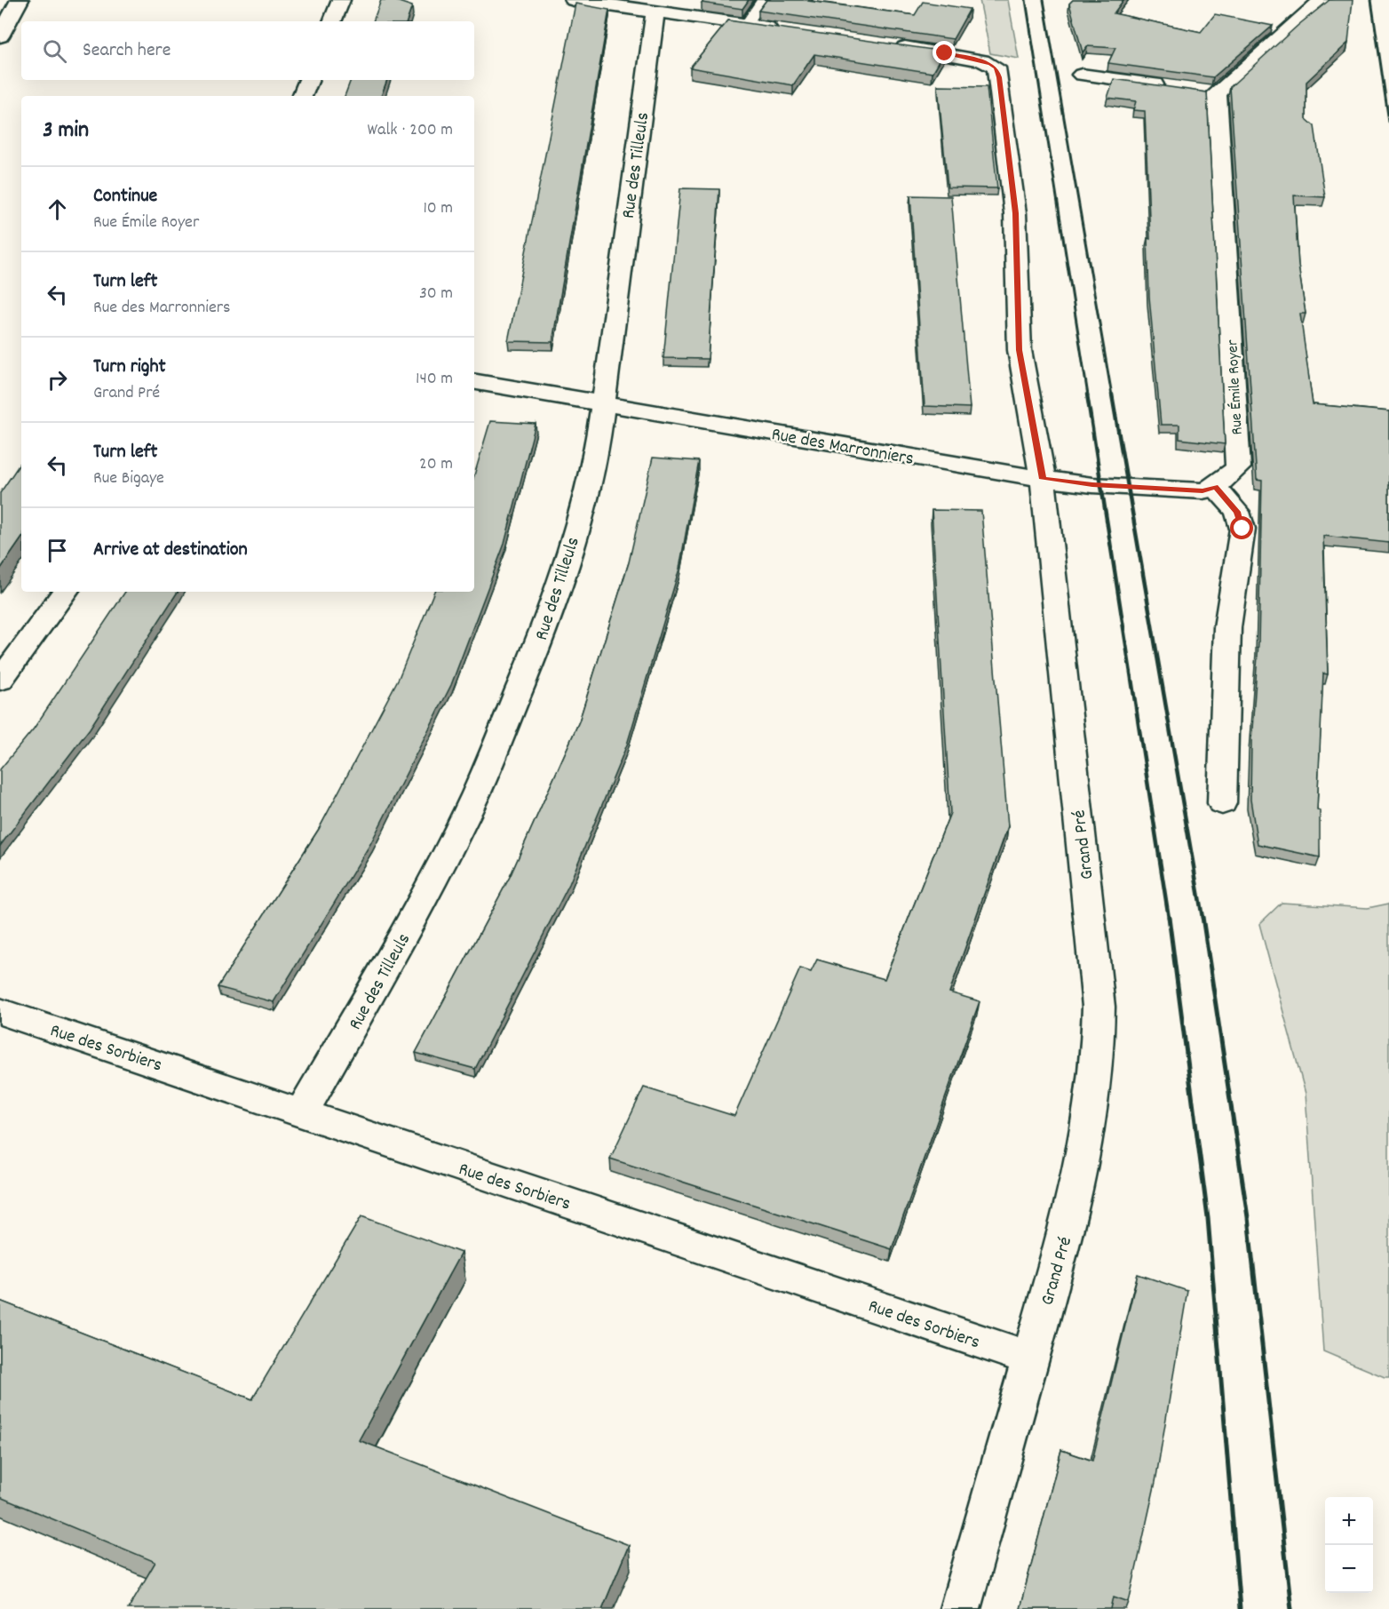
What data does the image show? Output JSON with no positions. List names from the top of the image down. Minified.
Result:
{"streets":{"street":["Rue des Tilleuls","Rue Émile Royer","Rue des Marronniers","Grand Pré","Rue des Sorbiers"]},"crossings":[["Rue des Tilleuls","Rue des Marronniers"],["Rue des Tilleuls","Rue des Sorbiers"],["Rue Émile Royer","Rue des Marronniers"],["Rue des Marronniers","Grand Pré"],["Grand Pré","Rue des Sorbiers"]],"page":{"search":"Search here","heading":["3 min","Walk · 200 m"],"list":[["Continue","Rue Émile Royer","10 m"],["Turn left","Rue des Marronniers","30 m"],["Turn right","Grand Pré","140 m"],["Turn left","Rue Bigaye","20 m"],"Arrive at destination"],"map_buttons":["+","−"]}}
